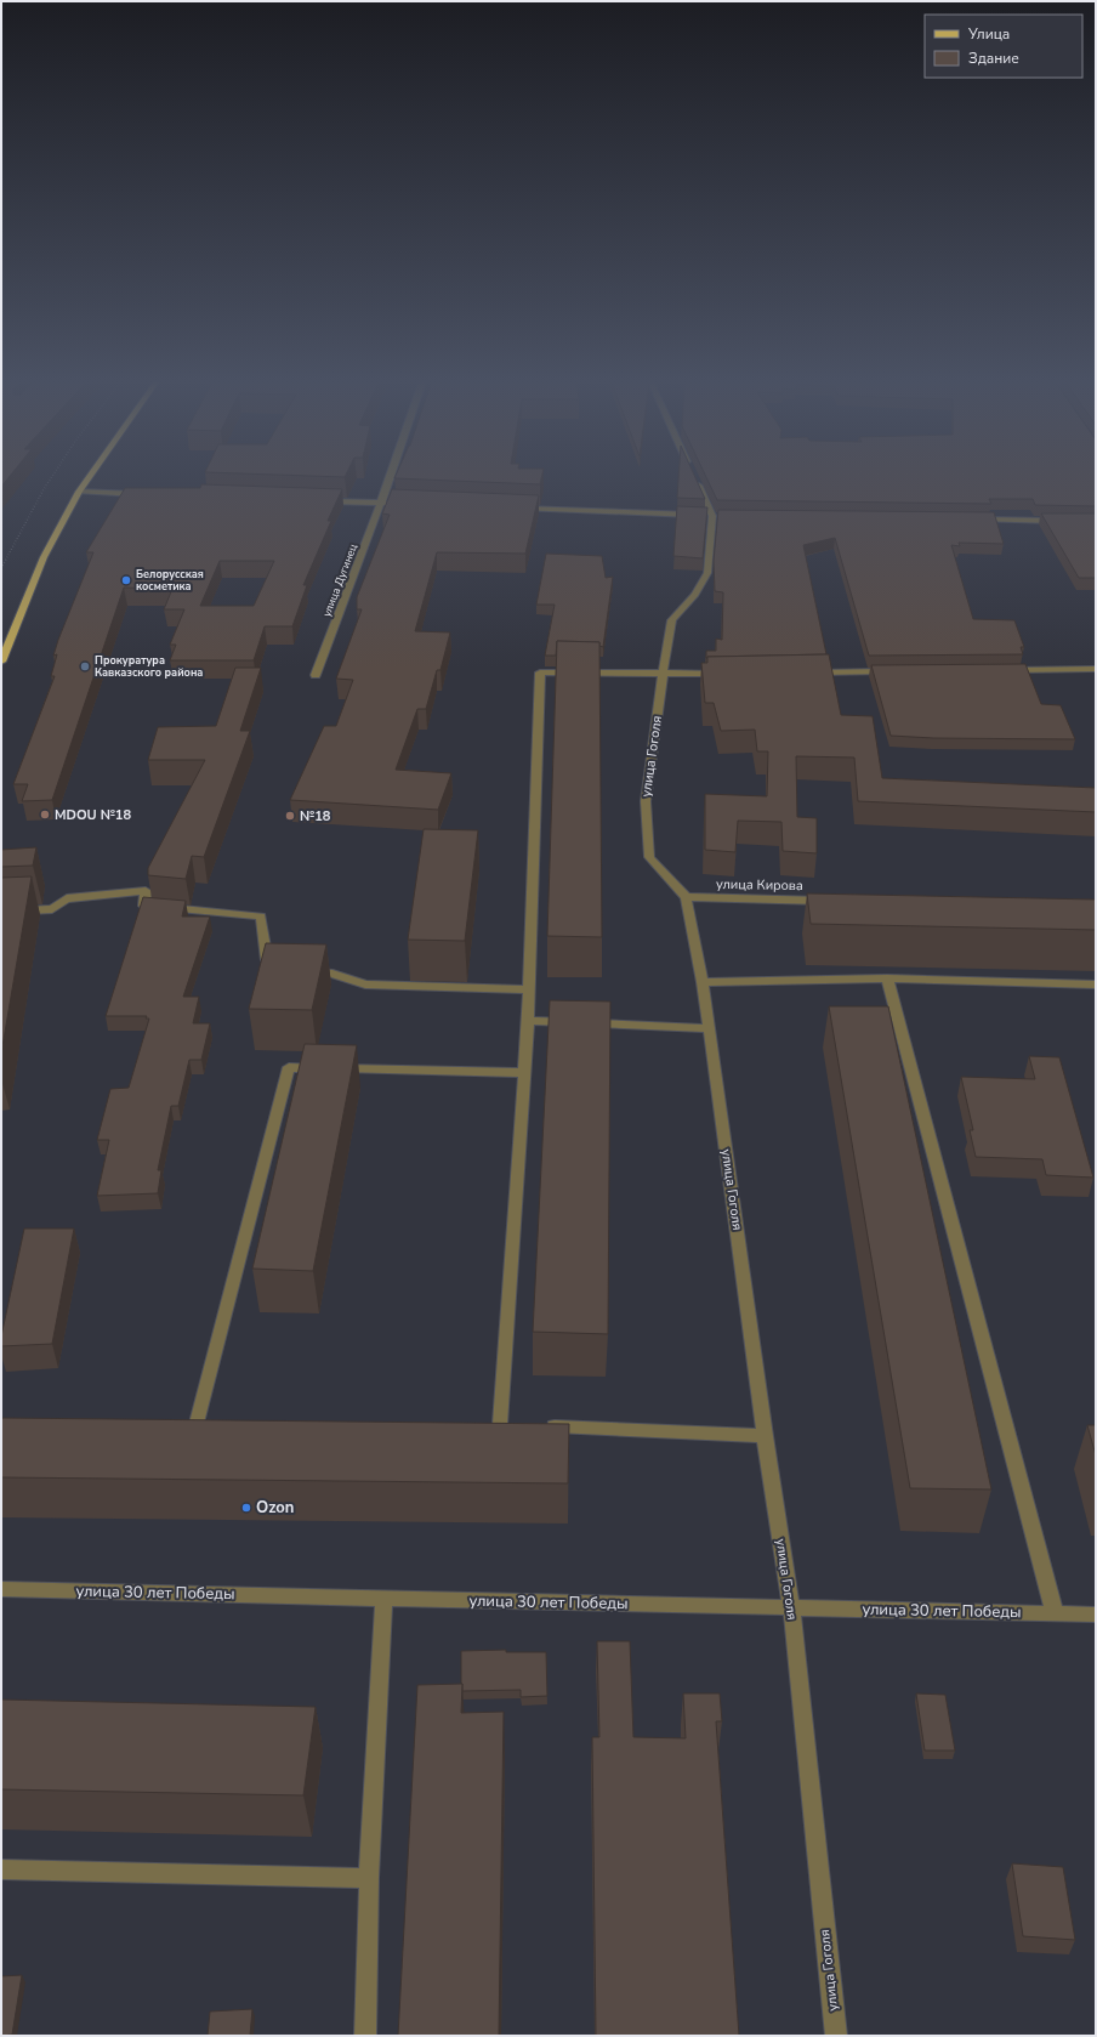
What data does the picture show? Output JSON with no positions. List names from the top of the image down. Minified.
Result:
{"streets":{"street":["улица Дугинец","улица Гоголя","улица Кирова","улица 30 лет Победы"]},"crossings":[["улица Гоголя","улица Кирова"],["улица Гоголя","улица 30 лет Победы"]],"places":["Белорусская косметика","Прокуратура Кавказского района","MDOU №18","№18","Ozon"],"legend":["Улица","Здание"]}
